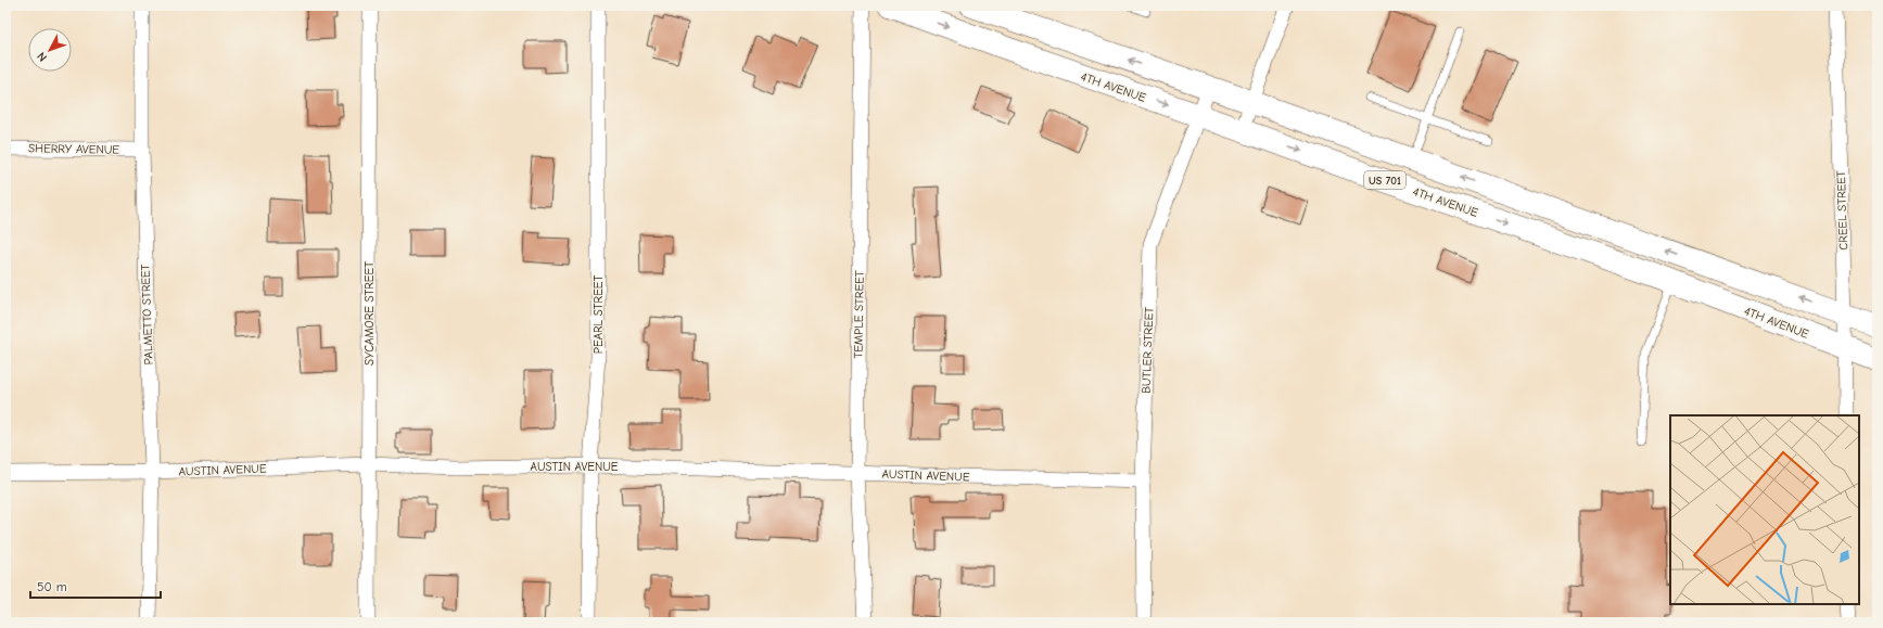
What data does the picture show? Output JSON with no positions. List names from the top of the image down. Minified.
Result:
{"streets":{"main road":["4TH AVENUE","US 701"],"street":["SHERRY AVENUE","CREEL STREET","SYCAMORE STREET","PALMETTO STREET","PEARL STREET","TEMPLE STREET","BUTLER STREET","AUSTIN AVENUE"]},"crossings":[["4TH AVENUE","CREEL STREET"],["4TH AVENUE","BUTLER STREET"],["SHERRY AVENUE","PALMETTO STREET"],["US 701","CREEL STREET"],["US 701","BUTLER STREET"],["SYCAMORE STREET","AUSTIN AVENUE"],["PALMETTO STREET","AUSTIN AVENUE"],["PEARL STREET","AUSTIN AVENUE"],["TEMPLE STREET","AUSTIN AVENUE"],["BUTLER STREET","AUSTIN AVENUE"]],"scale_bar":"50 m","north":"bottom left"}
